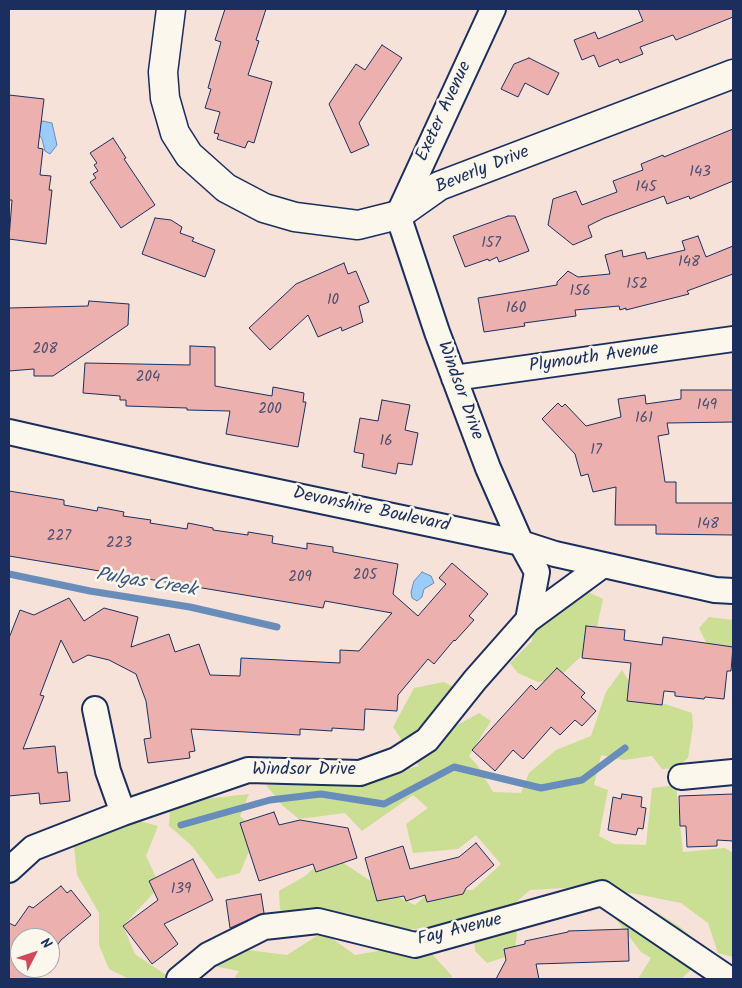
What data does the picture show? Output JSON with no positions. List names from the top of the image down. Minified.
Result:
{"streets":{"street":["Exeter Avenue","Beverly Drive","Plymouth Avenue","Windsor Drive","Devonshire Boulevard","Fay Avenue"]},"crossings":[["Exeter Avenue","Beverly Drive"],["Exeter Avenue","Windsor Drive"],["Beverly Drive","Windsor Drive"],["Plymouth Avenue","Windsor Drive"],["Windsor Drive","Devonshire Boulevard"]],"water":["Pulgas Creek"],"house_numbers":["143","145","157","148","152","156","10","160","208","204","149","200","161","16","17","148","227","223","205","209","139"],"north":"top right"}
